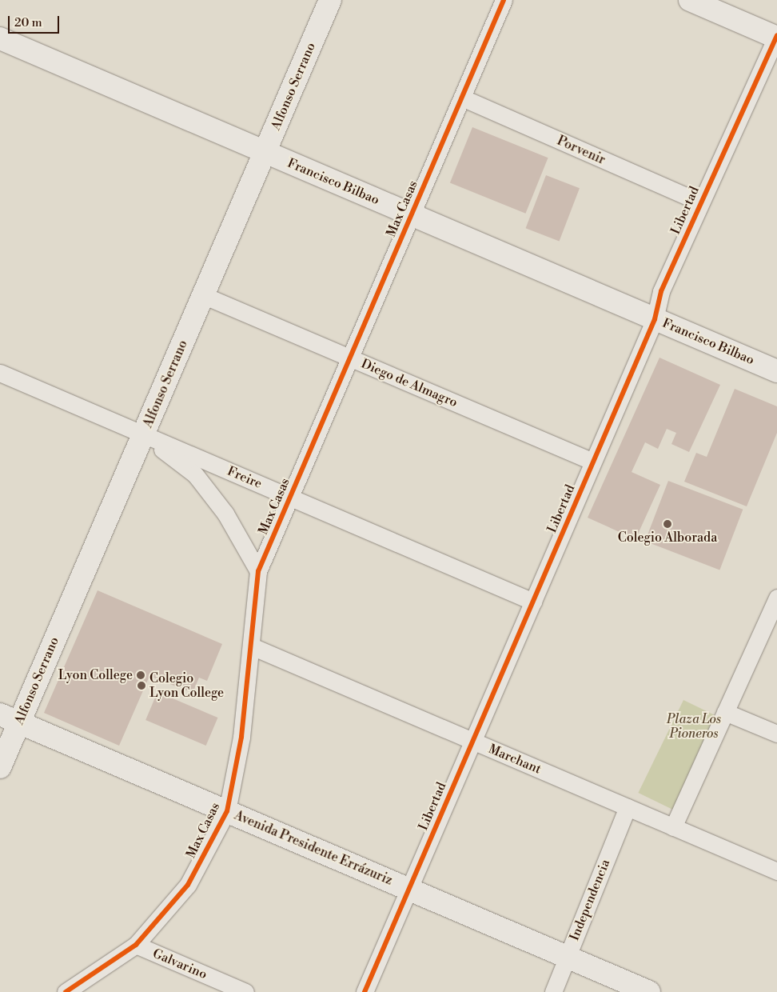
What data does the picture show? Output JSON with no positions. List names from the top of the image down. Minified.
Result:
{"streets":{"street":["Alfonso Serrano","Porvenir","Francisco Bilbao","Max Casas","Libertad","Diego de Almagro","Freire","Marchant","Avenida Presidente Errázuriz","Independencia","Galvarino"]},"crossings":[["Alfonso Serrano","Francisco Bilbao"],["Alfonso Serrano","Max Casas"],["Alfonso Serrano","Diego de Almagro"],["Alfonso Serrano","Freire"],["Alfonso Serrano","Avenida Presidente Errázuriz"],["Porvenir","Max Casas"],["Porvenir","Libertad"],["Francisco Bilbao","Max Casas"],["Francisco Bilbao","Libertad"],["Max Casas","Diego de Almagro"],["Max Casas","Freire"],["Max Casas","Marchant"],["Max Casas","Avenida Presidente Errázuriz"],["Max Casas","Galvarino"],["Libertad","Diego de Almagro"],["Libertad","Freire"],["Libertad","Marchant"],["Libertad","Avenida Presidente Errázuriz"],["Marchant","Independencia"],["Avenida Presidente Errázuriz","Independencia"]],"parks":["Plaza Los Pioneros"],"places":["Colegio Alborada","Lyon College","Colegio Lyon College"],"scale_bar":"20 m"}
